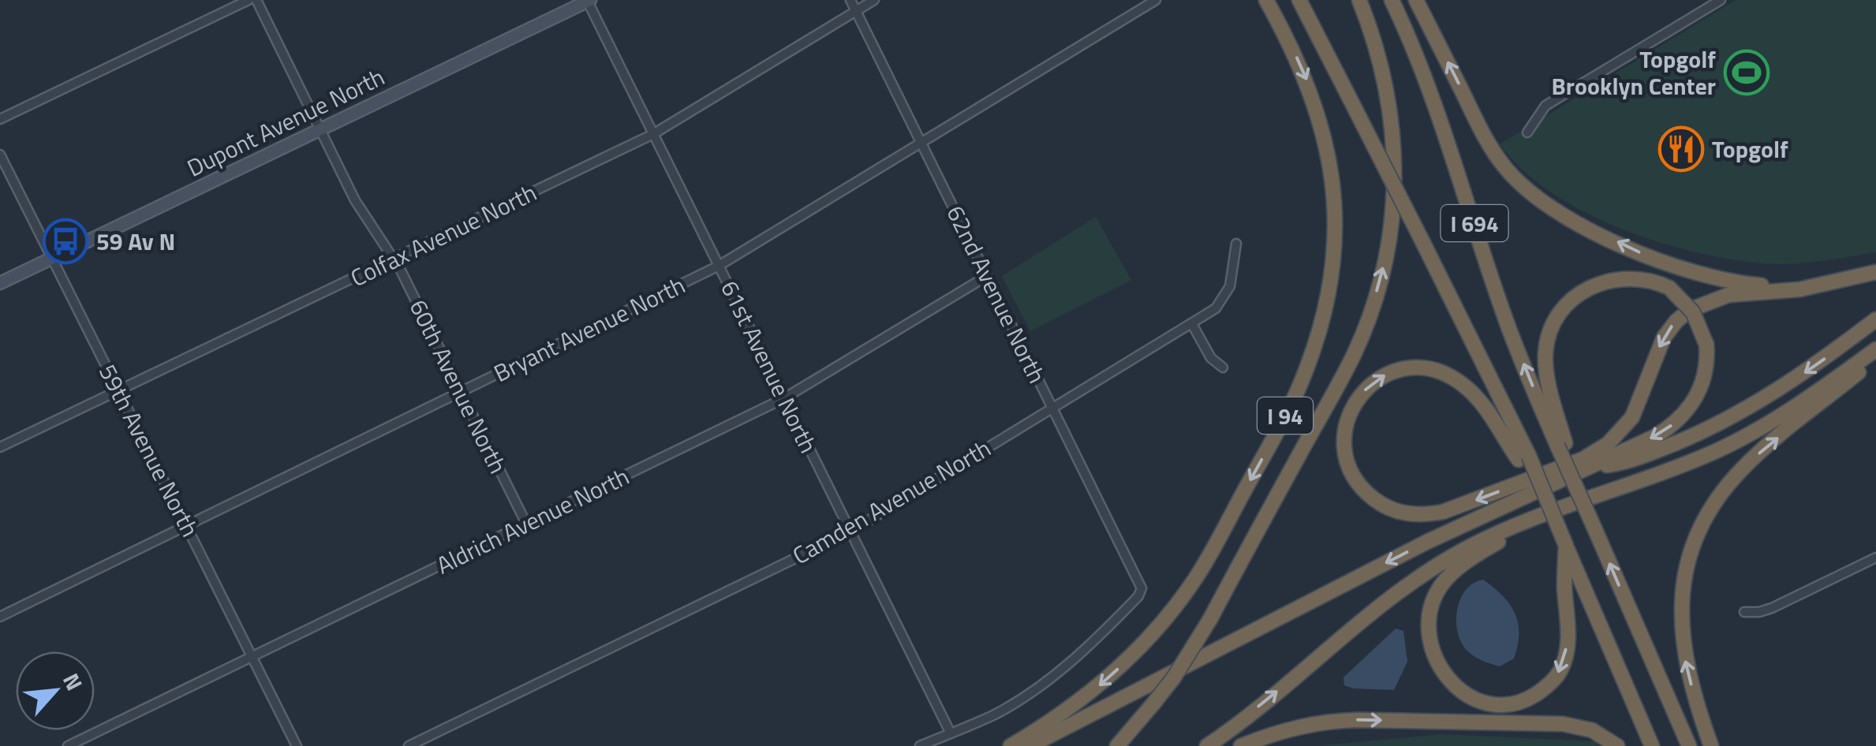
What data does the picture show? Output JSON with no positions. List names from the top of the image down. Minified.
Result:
{"streets":{"highway":["I 694","I 94"],"street":["Dupont Avenue North","Colfax Avenue North","62nd Avenue North","Bryant Avenue North","61st Avenue North","60th Avenue North","59th Avenue North","Camden Avenue North","Aldrich Avenue North"]},"crossings":[["Dupont Avenue North","61st Avenue North"],["Dupont Avenue North","60th Avenue North"],["Dupont Avenue North","59th Avenue North"],["Colfax Avenue North","62nd Avenue North"],["Colfax Avenue North","61st Avenue North"],["Colfax Avenue North","60th Avenue North"],["Colfax Avenue North","59th Avenue North"],["62nd Avenue North","Bryant Avenue North"],["62nd Avenue North","61st Avenue North"],["62nd Avenue North","Camden Avenue North"],["62nd Avenue North","Aldrich Avenue North"],["Bryant Avenue North","61st Avenue North"],["Bryant Avenue North","60th Avenue North"],["Bryant Avenue North","59th Avenue North"],["61st Avenue North","Camden Avenue North"],["61st Avenue North","Aldrich Avenue North"],["60th Avenue North","Aldrich Avenue North"],["59th Avenue North","Aldrich Avenue North"]],"places":{"sports":["Topgolf Brooklyn Center"],"restaurant":["Topgolf"],"bus stop":["59 Av N"]},"north":"top right"}
